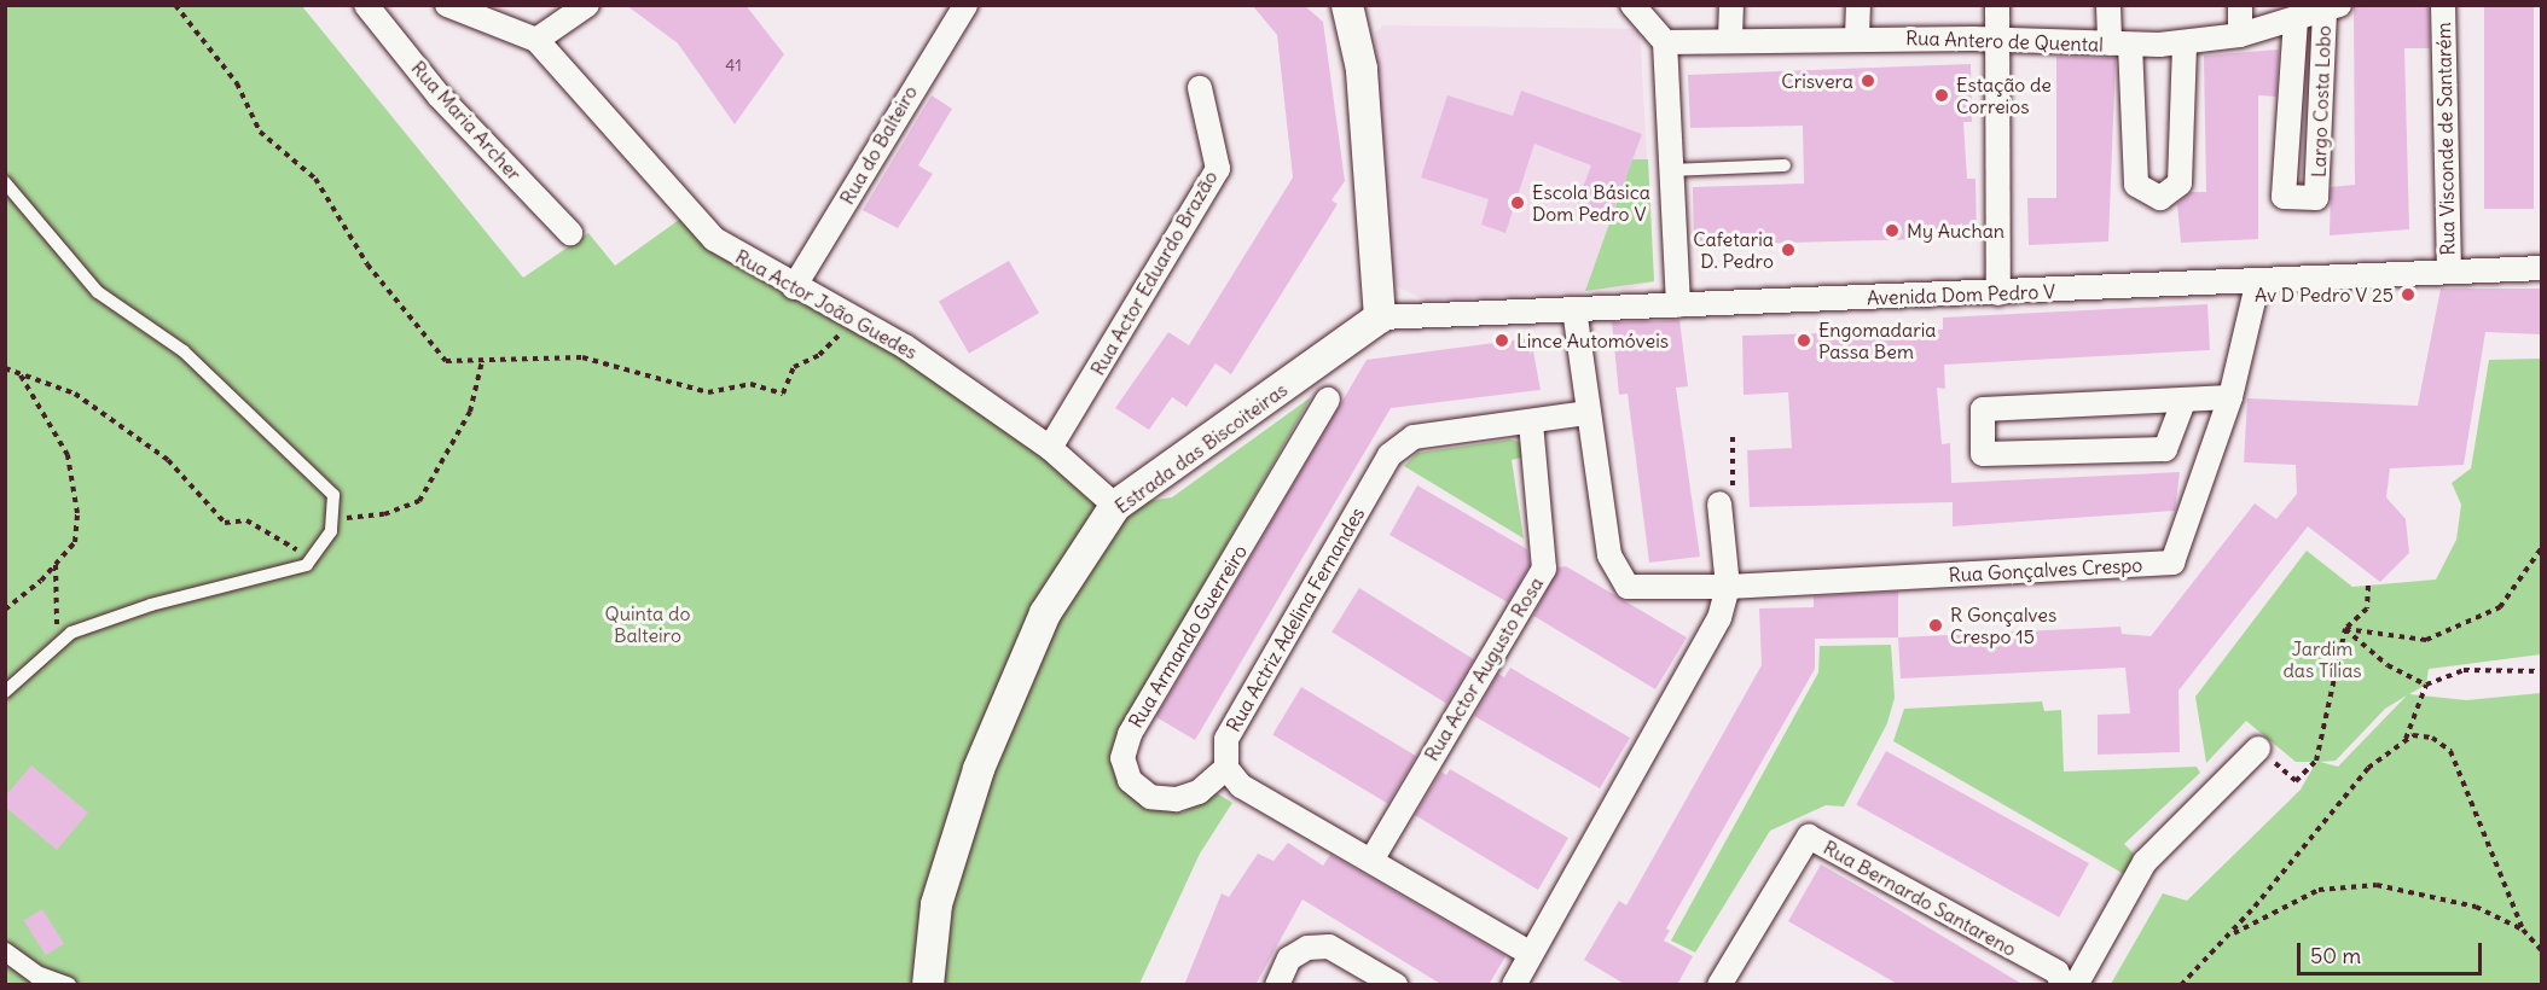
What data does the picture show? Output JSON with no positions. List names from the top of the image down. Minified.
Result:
{"streets":{"street":["Rua Antero de Quental","Largo Costa Lobo","Rua Maria Archer","Rua Visconde de Santarém","Rua do Balteiro","Rua Actor Eduardo Brazão","Avenida Dom Pedro V","Rua Actor João Guedes","Estrada das Biscoiteiras","Rua Gonçalves Crespo","Rua Actriz Adelina Fernandes","Rua Armando Guerreiro","Rua Actor Augusto Rosa","Rua Bernardo Santareno"]},"crossings":[["Rua Antero de Quental","Largo Costa Lobo"],["Rua Visconde de Santarém","Avenida Dom Pedro V"],["Rua do Balteiro","Rua Actor João Guedes"],["Rua Actor Eduardo Brazão","Rua Actor João Guedes"],["Avenida Dom Pedro V","Estrada das Biscoiteiras"],["Avenida Dom Pedro V","Rua Gonçalves Crespo"],["Rua Actor João Guedes","Estrada das Biscoiteiras"],["Rua Gonçalves Crespo","Rua Actriz Adelina Fernandes"],["Rua Actriz Adelina Fernandes","Rua Armando Guerreiro"],["Rua Actriz Adelina Fernandes","Rua Actor Augusto Rosa"]],"parks":["Quinta do Balteiro","Jardim das Tílias"],"places":["Crisvera","Estação de Correios","Escola Básica Dom Pedro V","My Auchan","Cafetaria D. Pedro","Av D Pedro V 25","Lince Automóveis","Engomadaria Passa Bem","R Gonçalves Crespo 15"],"house_numbers":["41"],"scale_bar":"50 m"}
